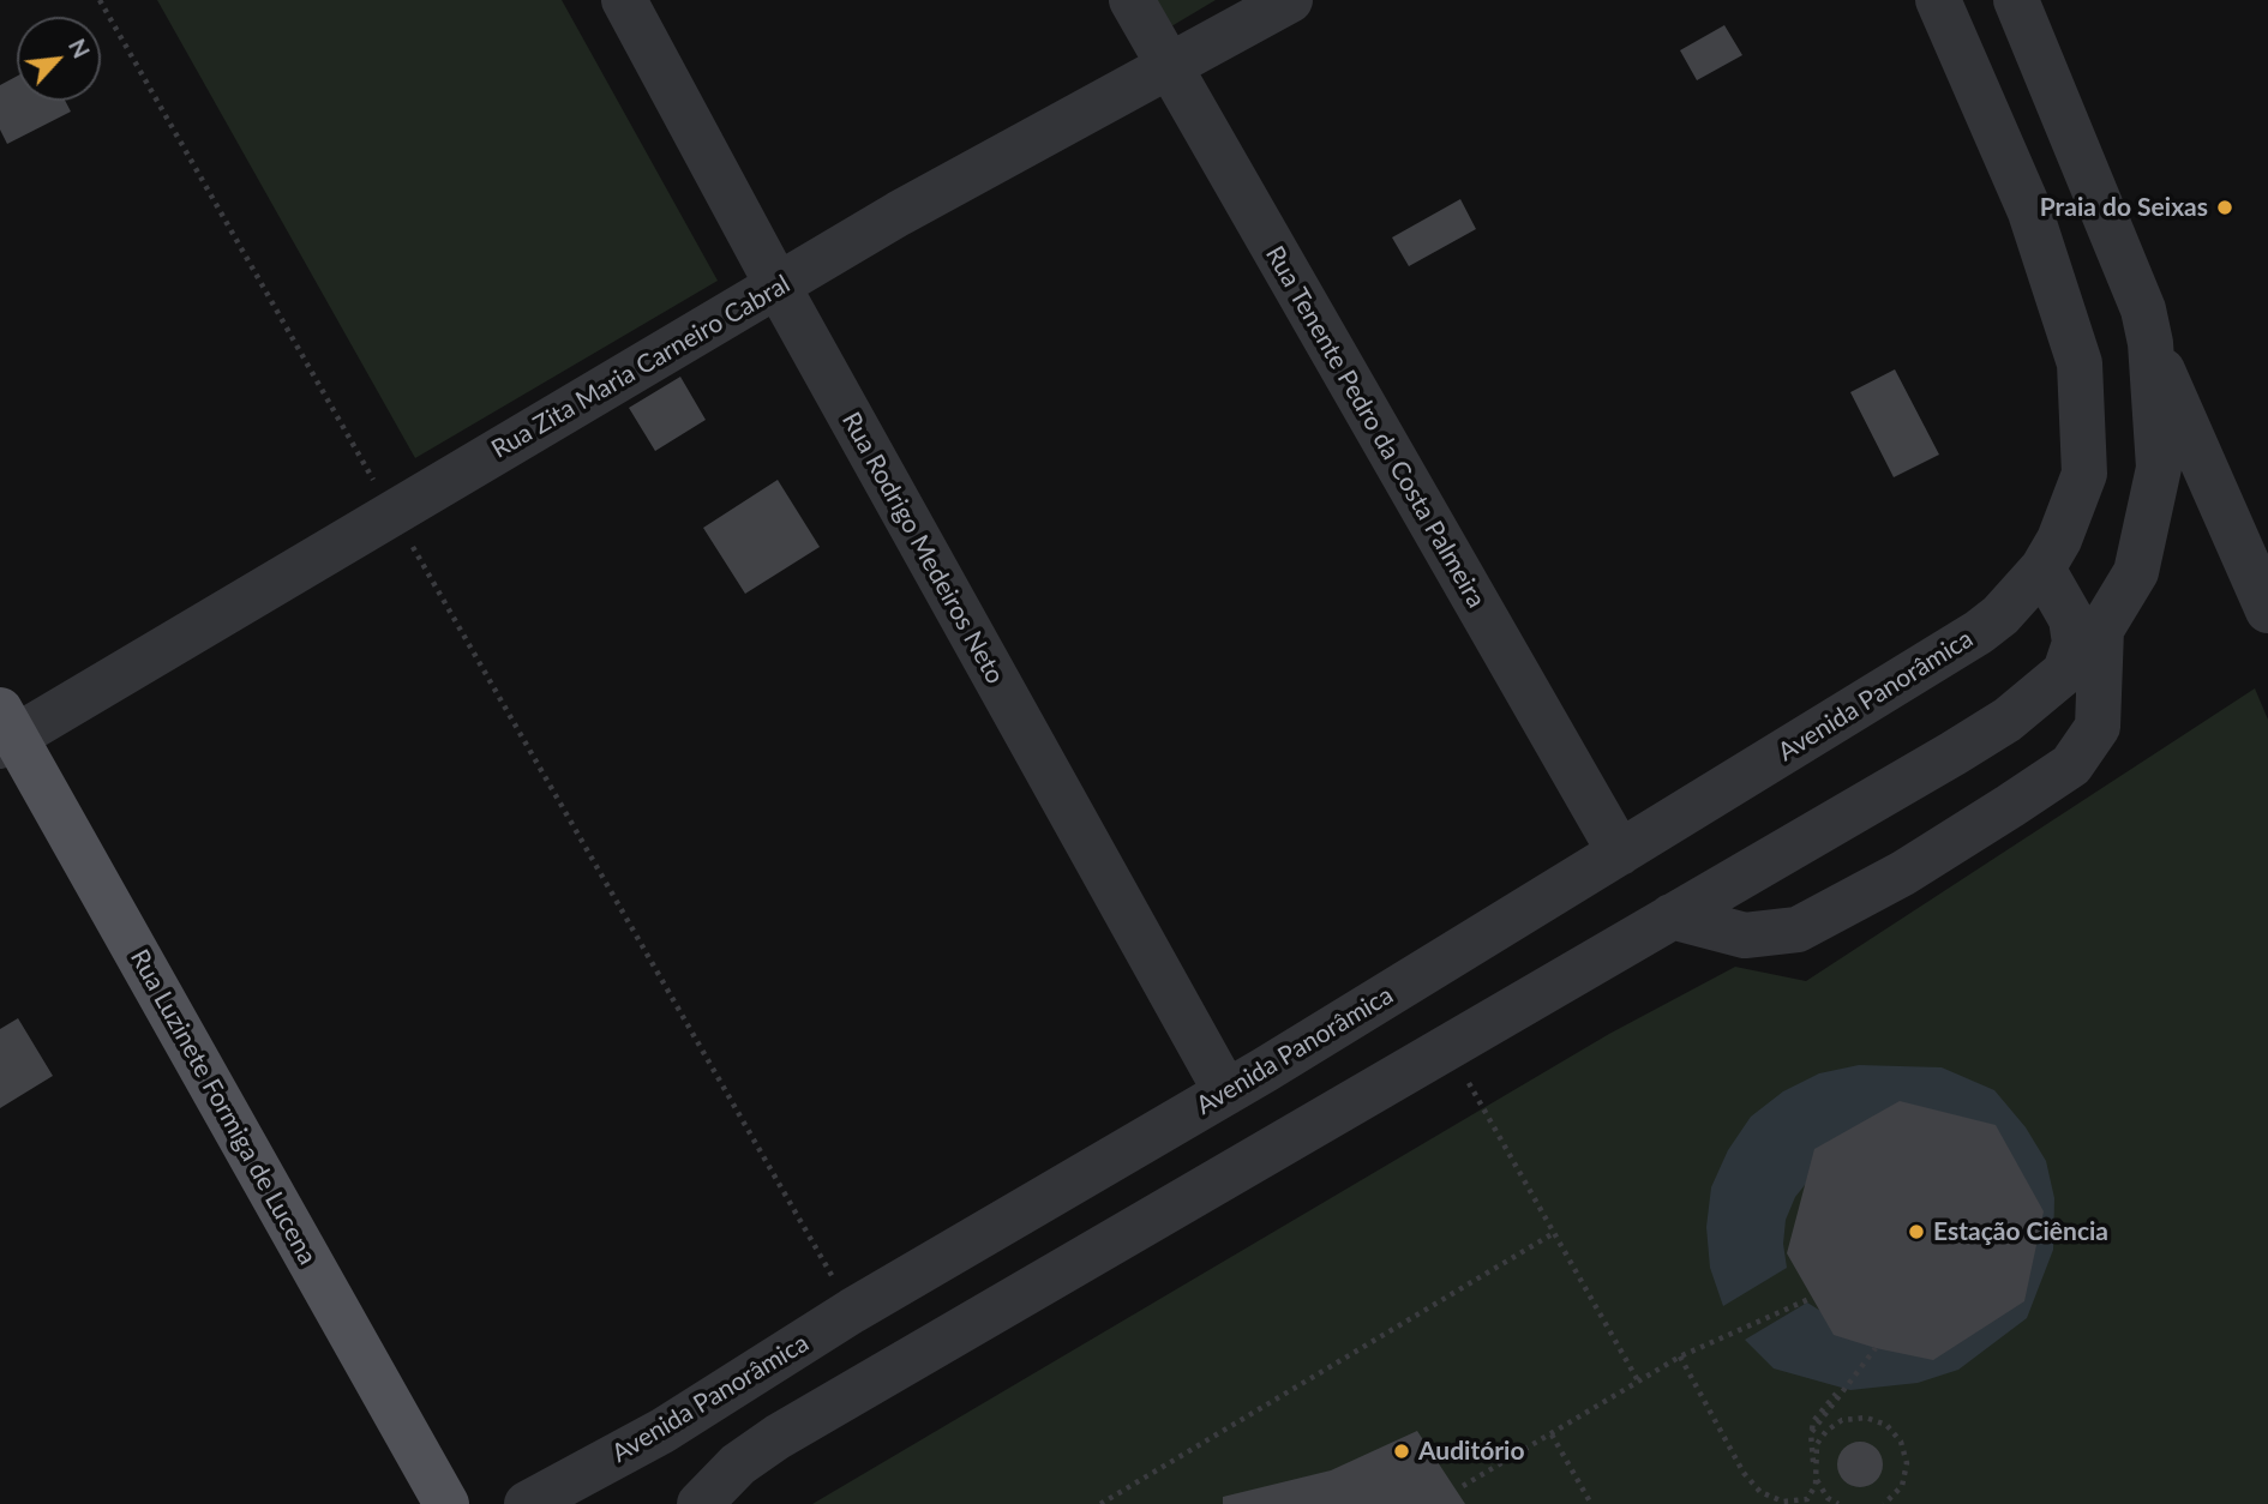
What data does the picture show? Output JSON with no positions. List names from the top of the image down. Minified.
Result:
{"streets":{"main road":["Rua Luzinete Formiga de Lucena"],"street":["Rua Zita Maria Carneiro Cabral","Rua Tenente Pedro da Costa Palmeira","Rua Rodrigo Medeiros Neto","Avenida Panorâmica"]},"crossings":[["Rua Zita Maria Carneiro Cabral","Rua Tenente Pedro da Costa Palmeira"],["Rua Zita Maria Carneiro Cabral","Rua Rodrigo Medeiros Neto"],["Rua Zita Maria Carneiro Cabral","Rua Luzinete Formiga de Lucena"],["Rua Tenente Pedro da Costa Palmeira","Avenida Panorâmica"],["Rua Rodrigo Medeiros Neto","Avenida Panorâmica"]],"places":["Praia do Seixas","Estação Ciência","Auditório"],"north":"top right"}
